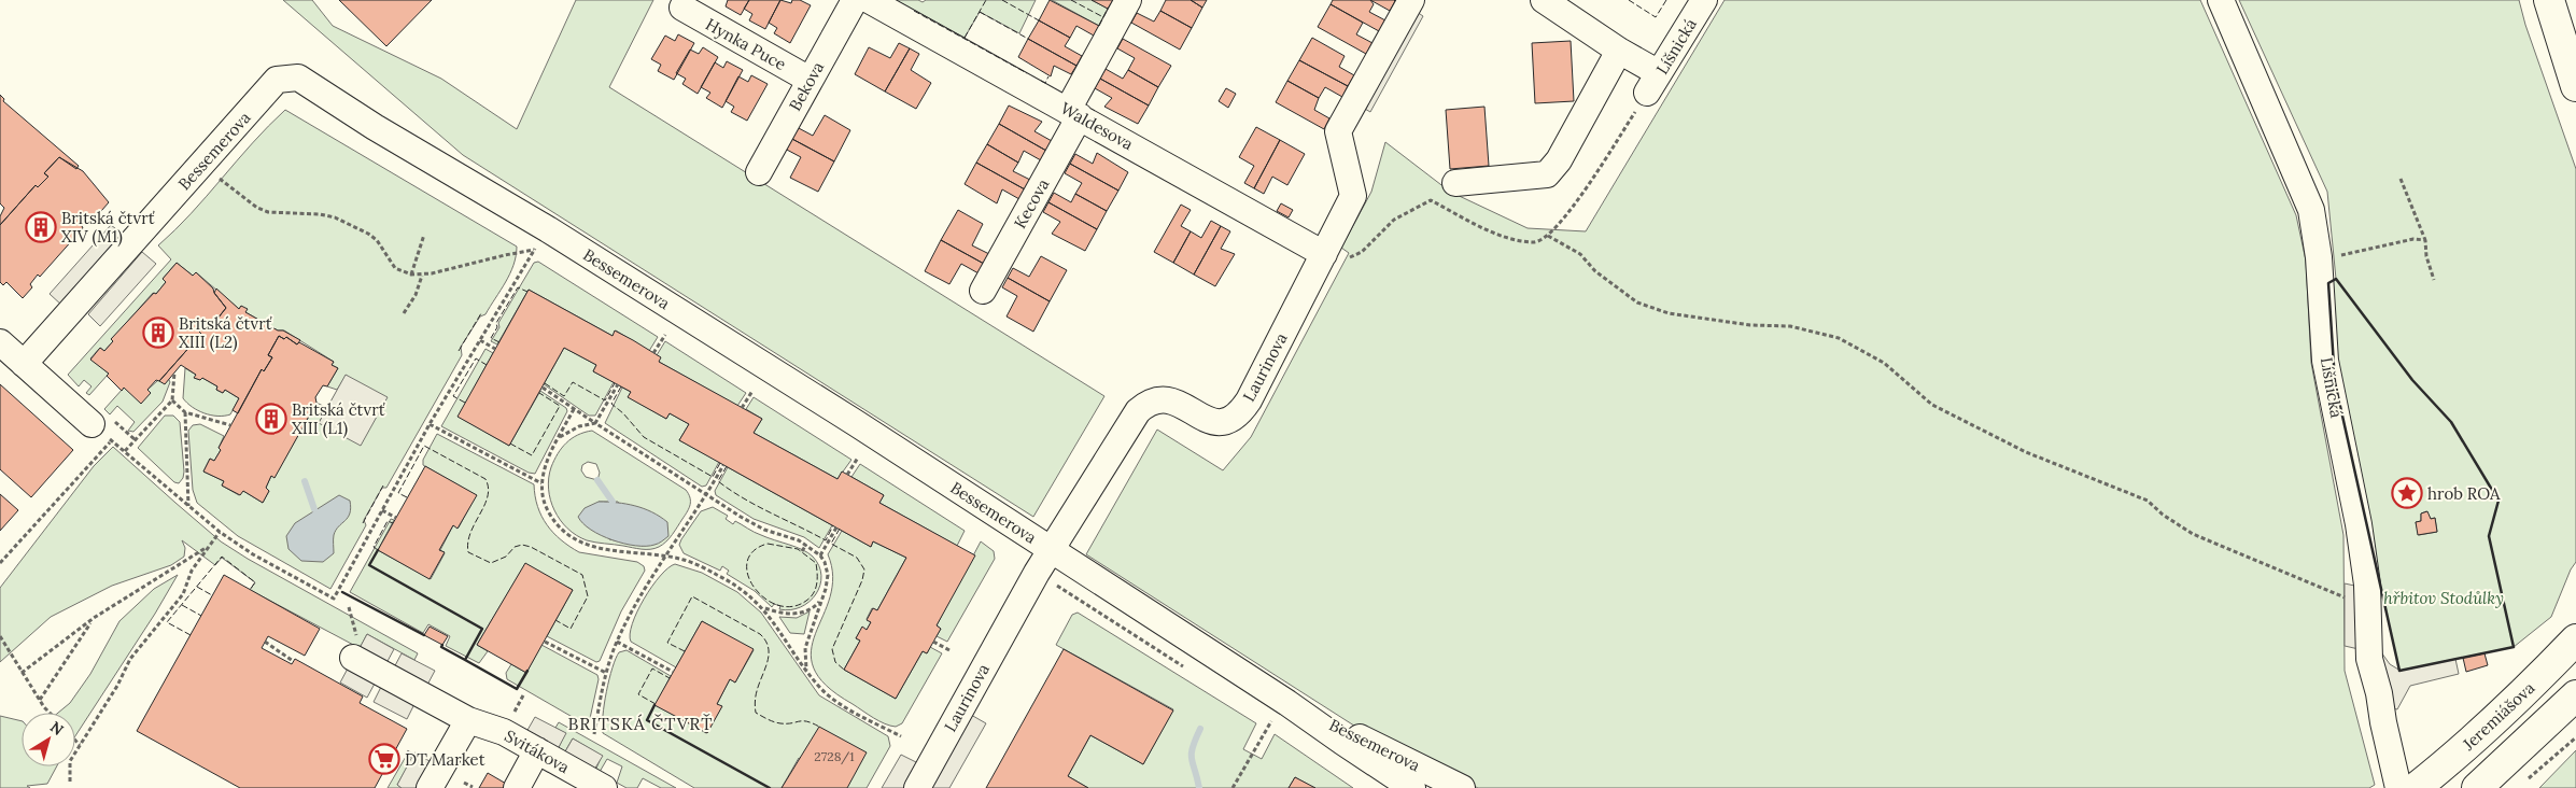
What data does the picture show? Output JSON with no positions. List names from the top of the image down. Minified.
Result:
{"streets":{"main road":["Jeremiášova"],"street":["Hynka Puce","Líšnická","Bekova","Waldesova","Bessemerova","Kecova","Laurinova","Svitákova"]},"crossings":[["Hynka Puce","Bekova"],["Waldesova","Kecova"],["Waldesova","Laurinova"],["Bessemerova","Laurinova"]],"districts":["BRITSKÁ ČTVRŤ"],"parks":["hřbitov Stodůlky"],"places":{"building":["Britská čtvrť XIV (M1)","Britská čtvrť XIII (L2)","Britská čtvrť XIII (L1)"],"place":["hrob ROA"],"supermarket":["DT Market"]},"house_numbers":["2728/1"],"north":"top right"}
